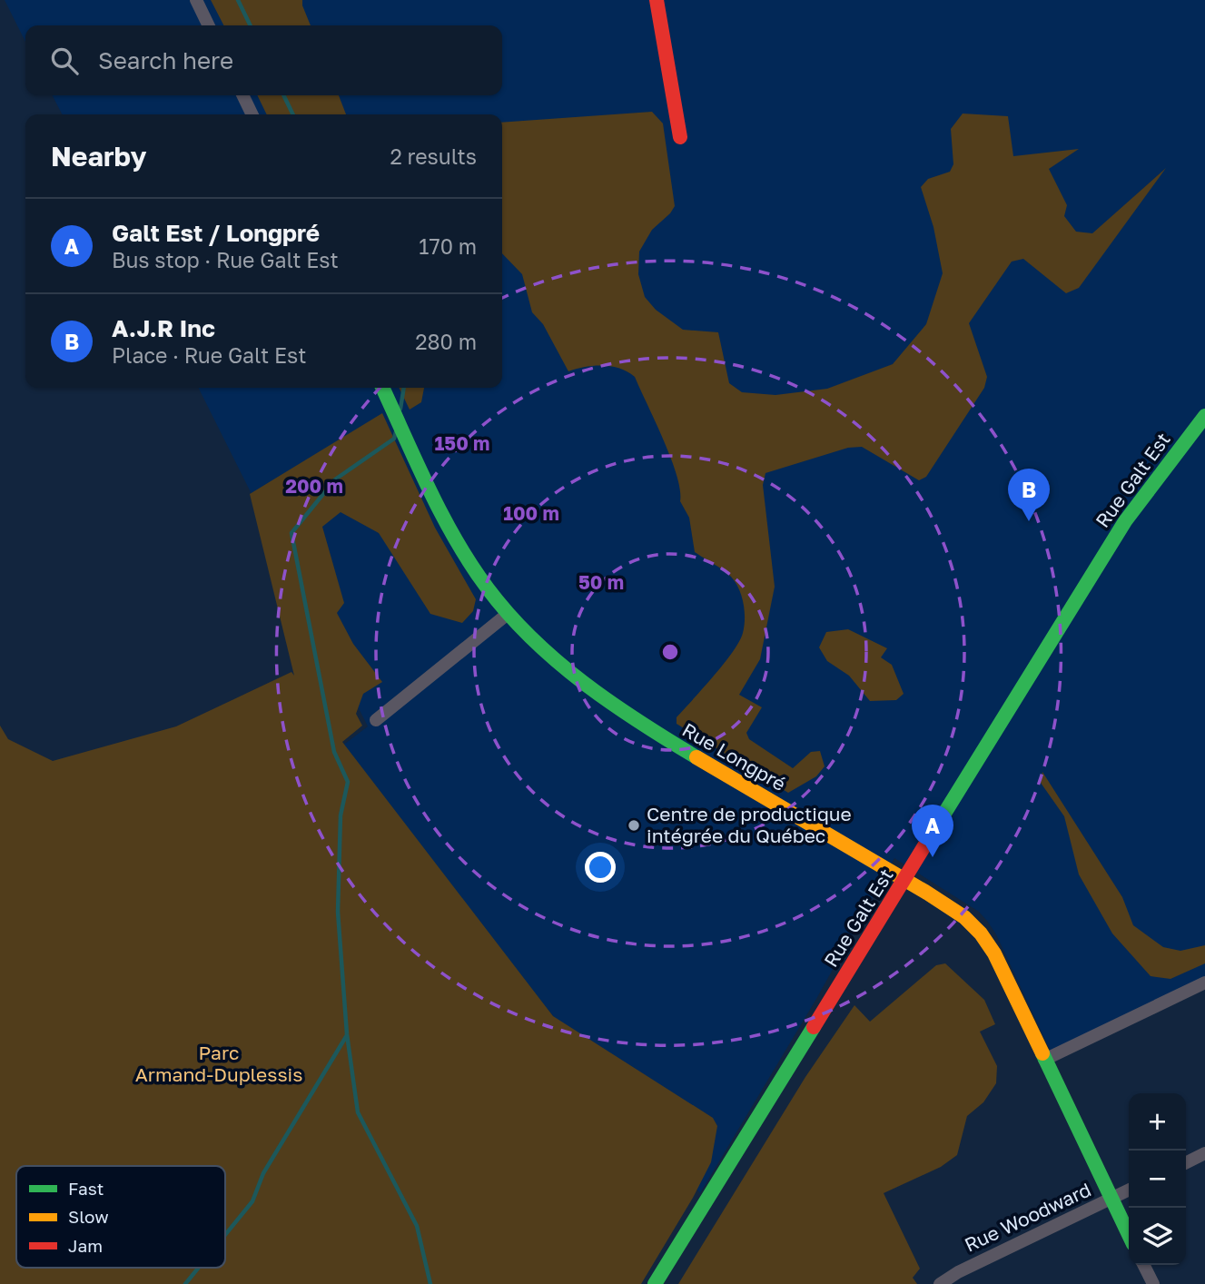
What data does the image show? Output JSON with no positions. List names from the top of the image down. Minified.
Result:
{"streets":{"street":["Rue Galt Est","Rue Longpré","Rue Woodward"]},"crossings":[["Rue Galt Est","Rue Longpré"],["Rue Longpré","Rue Woodward"]],"parks":["Parc Armand-Duplessis"],"places":["Centre de productique intégrée du Québec"],"legend":["Fast","Slow","Jam"],"page":{"search":"Search here","heading":["Nearby","2 results"],"list":[{"mark":"A","name":"Galt Est / Longpré","note":"Bus stop · Rue Galt Est","value":"170 m"},{"mark":"B","name":"A.J.R Inc","note":"Place · Rue Galt Est","value":"280 m"}],"pins":["B","A"],"map_buttons":["+","−"]},"rings":["150 m","200 m","100 m","50 m"]}
